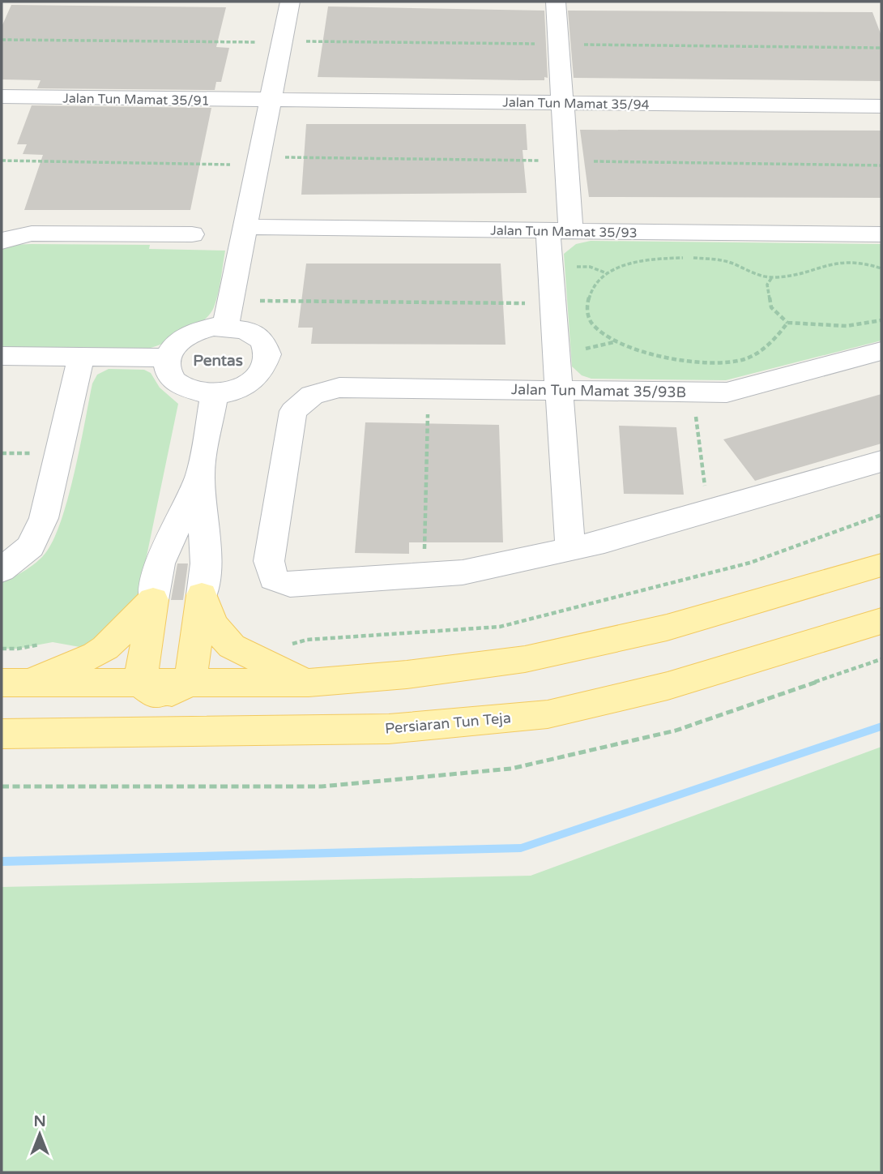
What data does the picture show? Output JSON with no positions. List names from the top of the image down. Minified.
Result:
{"streets":{"main road":["Persiaran Tun Teja"],"street":["Jalan Tun Mamat 35/91","Jalan Tun Mamat 35/94","Jalan Tun Mamat 35/93","Jalan Tun Mamat 35/93B"]},"crossings":[["Jalan Tun Mamat 35/91","Jalan Tun Mamat 35/94"]],"districts":["Pentas"],"north":"top"}
